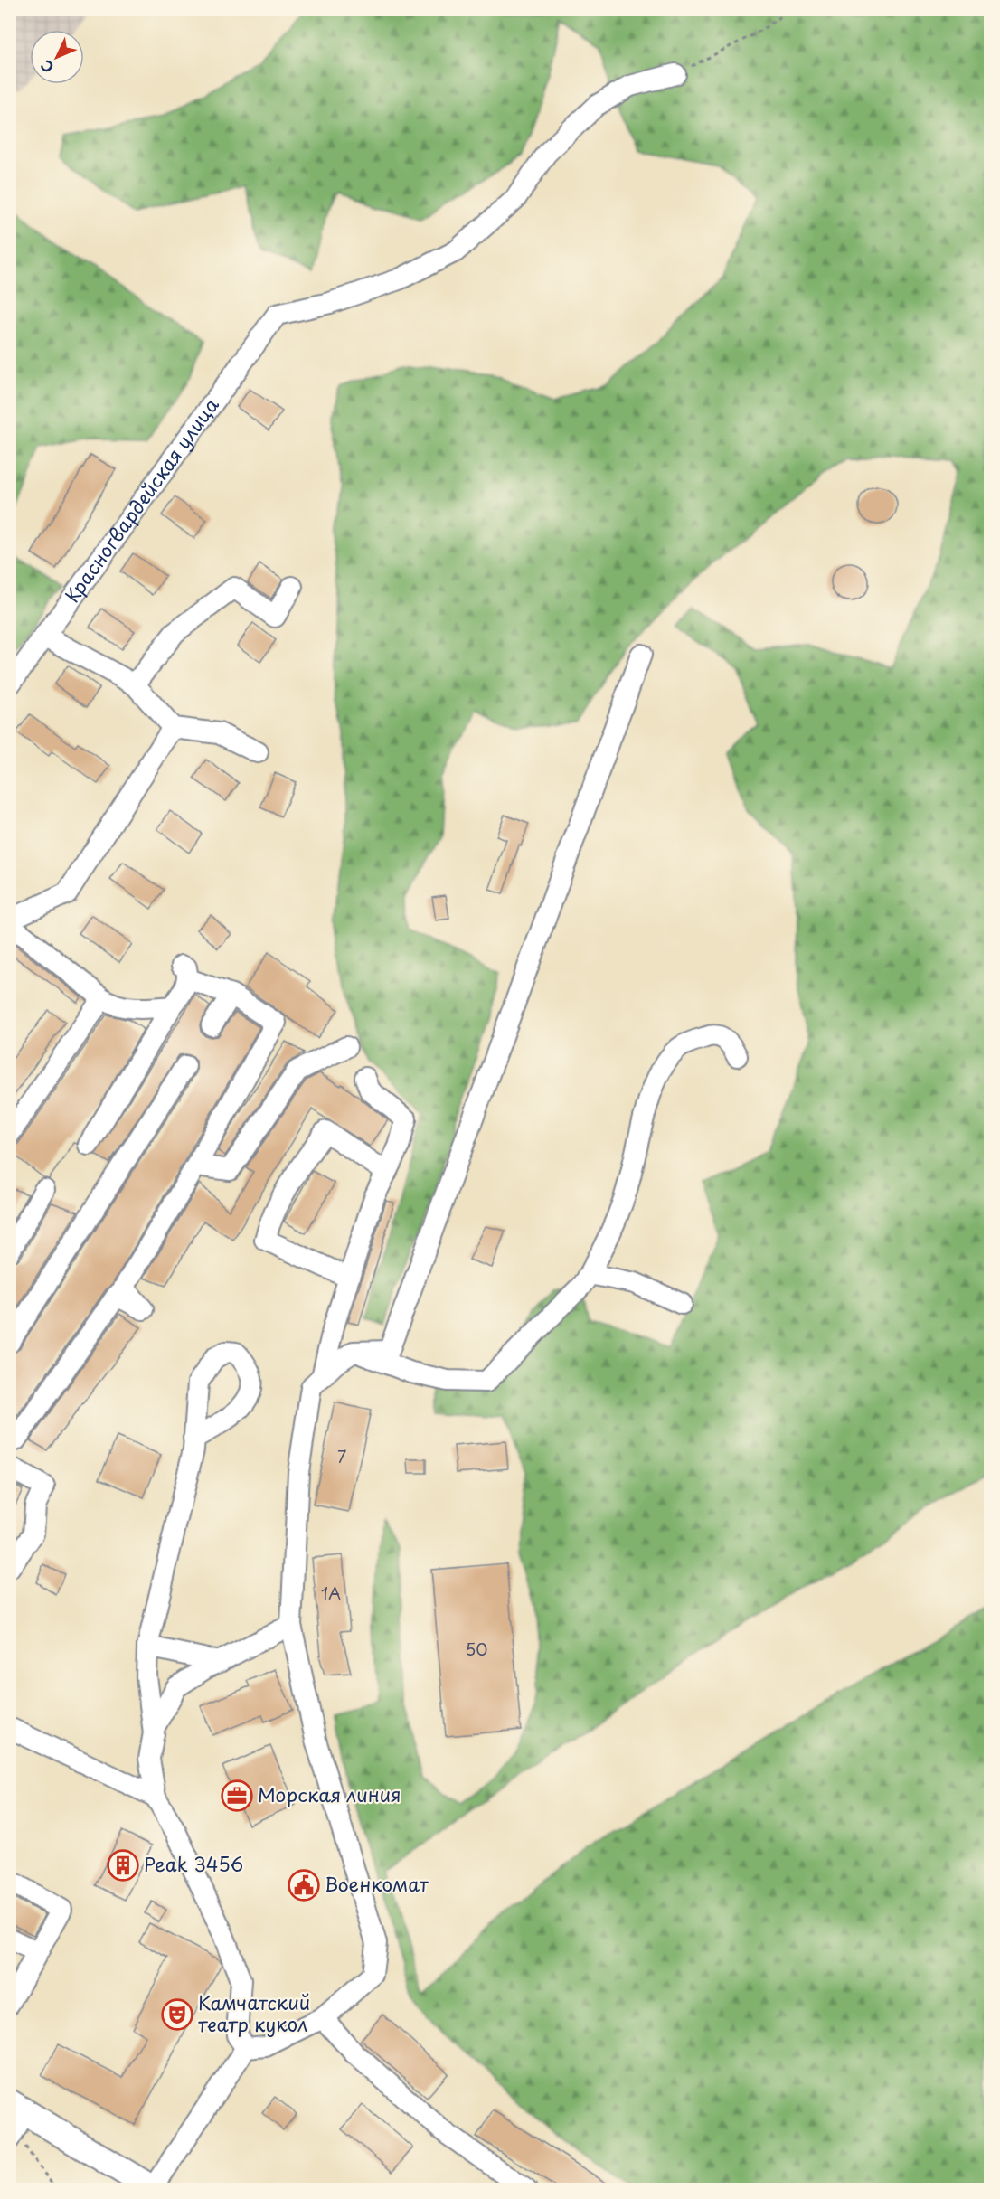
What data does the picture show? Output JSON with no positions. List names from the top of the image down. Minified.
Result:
{"streets":{"street":["Красногвардейская улица"]},"places":{"office":["Морская линия"],"building":["Peak 3456"],"public building":["Военкомат"],"theatre":["Камчатский театр кукол"]},"house_numbers":["7","1А","50"],"north":"bottom left"}
